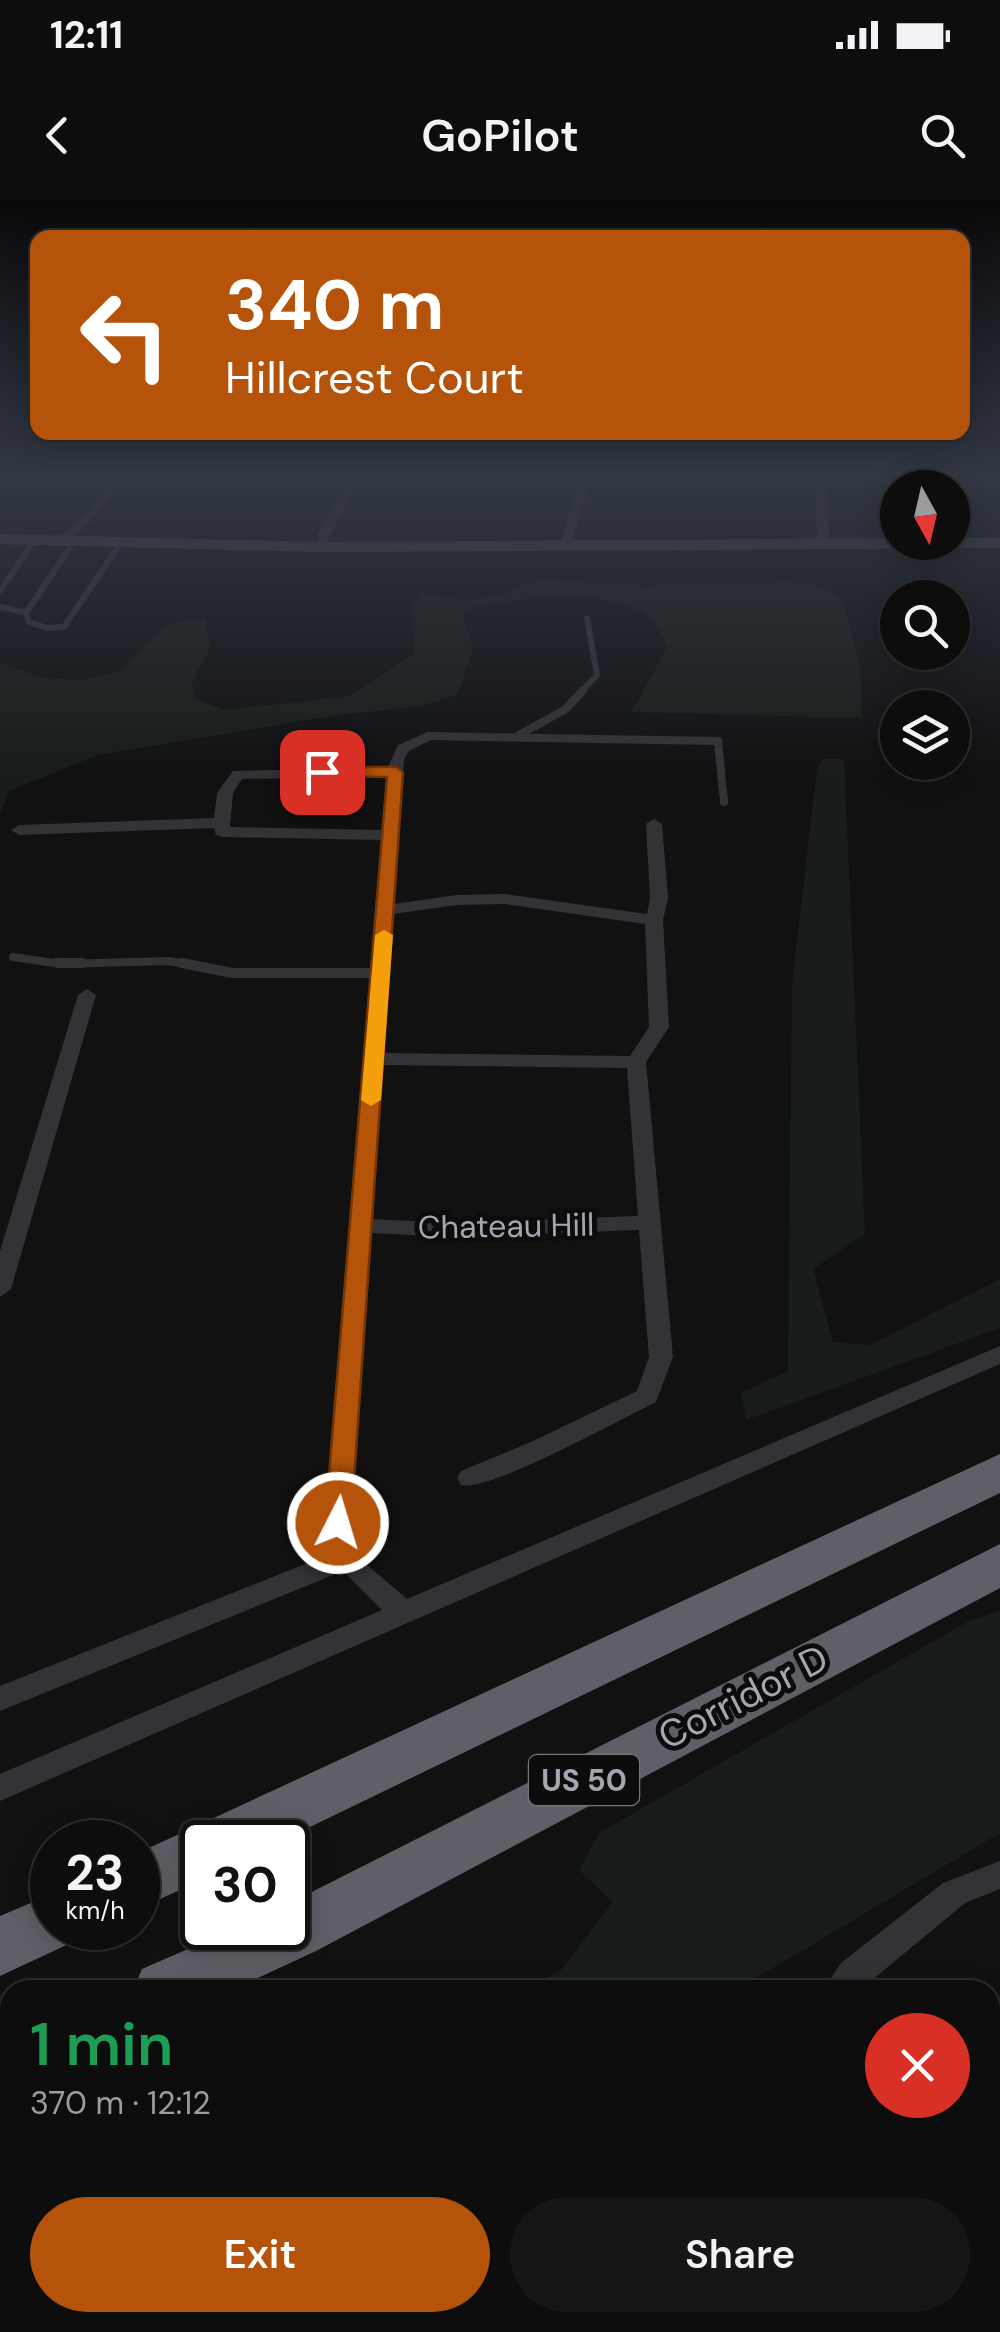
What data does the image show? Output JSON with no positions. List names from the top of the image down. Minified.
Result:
{"streets":{"highway":["Corridor D","US 50"],"street":["Chateau Hill"]},"north":"bottom","page":{"status":"12:11","header":"GoPilot","turn":["340 m","Hillcrest Court"],"speed":"23 km/h","limit":"30","heading":["1 min","370 m · 12:12"],"buttons":["Exit","Share"]}}
